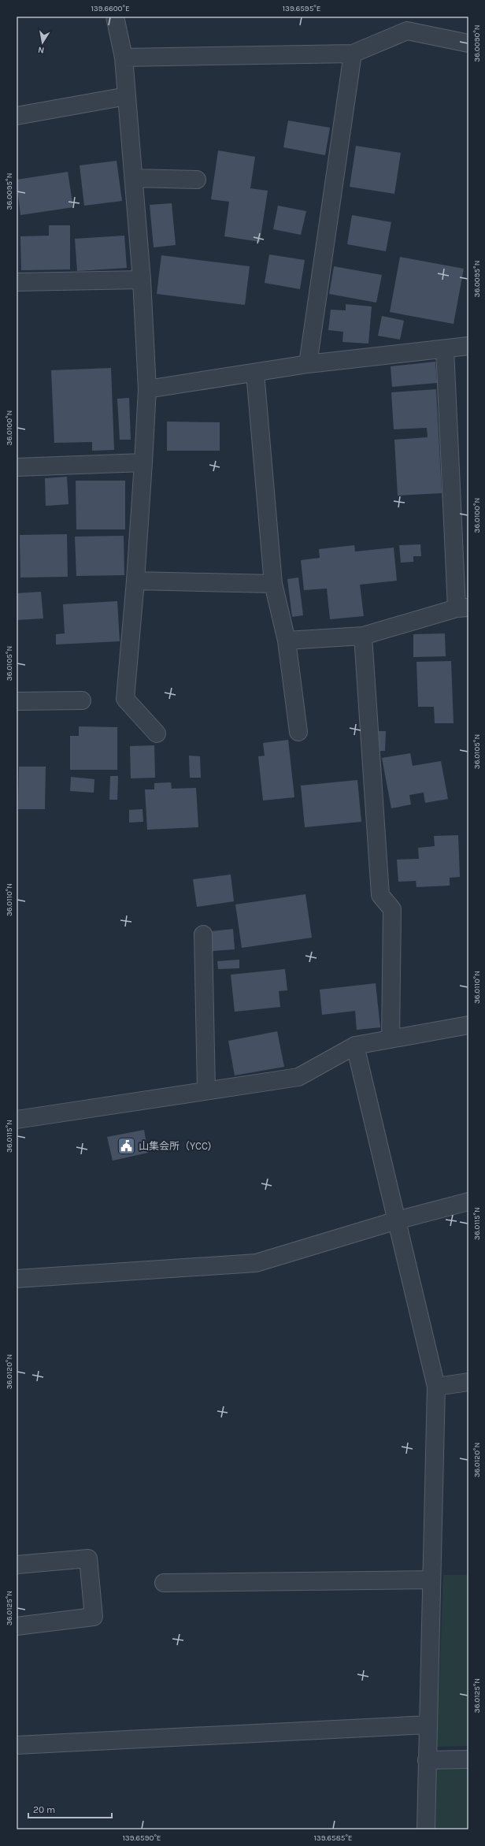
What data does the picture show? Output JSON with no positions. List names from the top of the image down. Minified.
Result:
{"places":{"public building":["山集会所（YCC)"]},"scale_bar":"20 m","north":"bottom","coordinates":["139.6600°E","139.6595°E","36.0090°N","36.0095°N","36.0100°N","36.0105°N","36.0110°N","36.0115°N","36.0120°N","36.0125°N","139.6590°E","139.6585°E"]}
